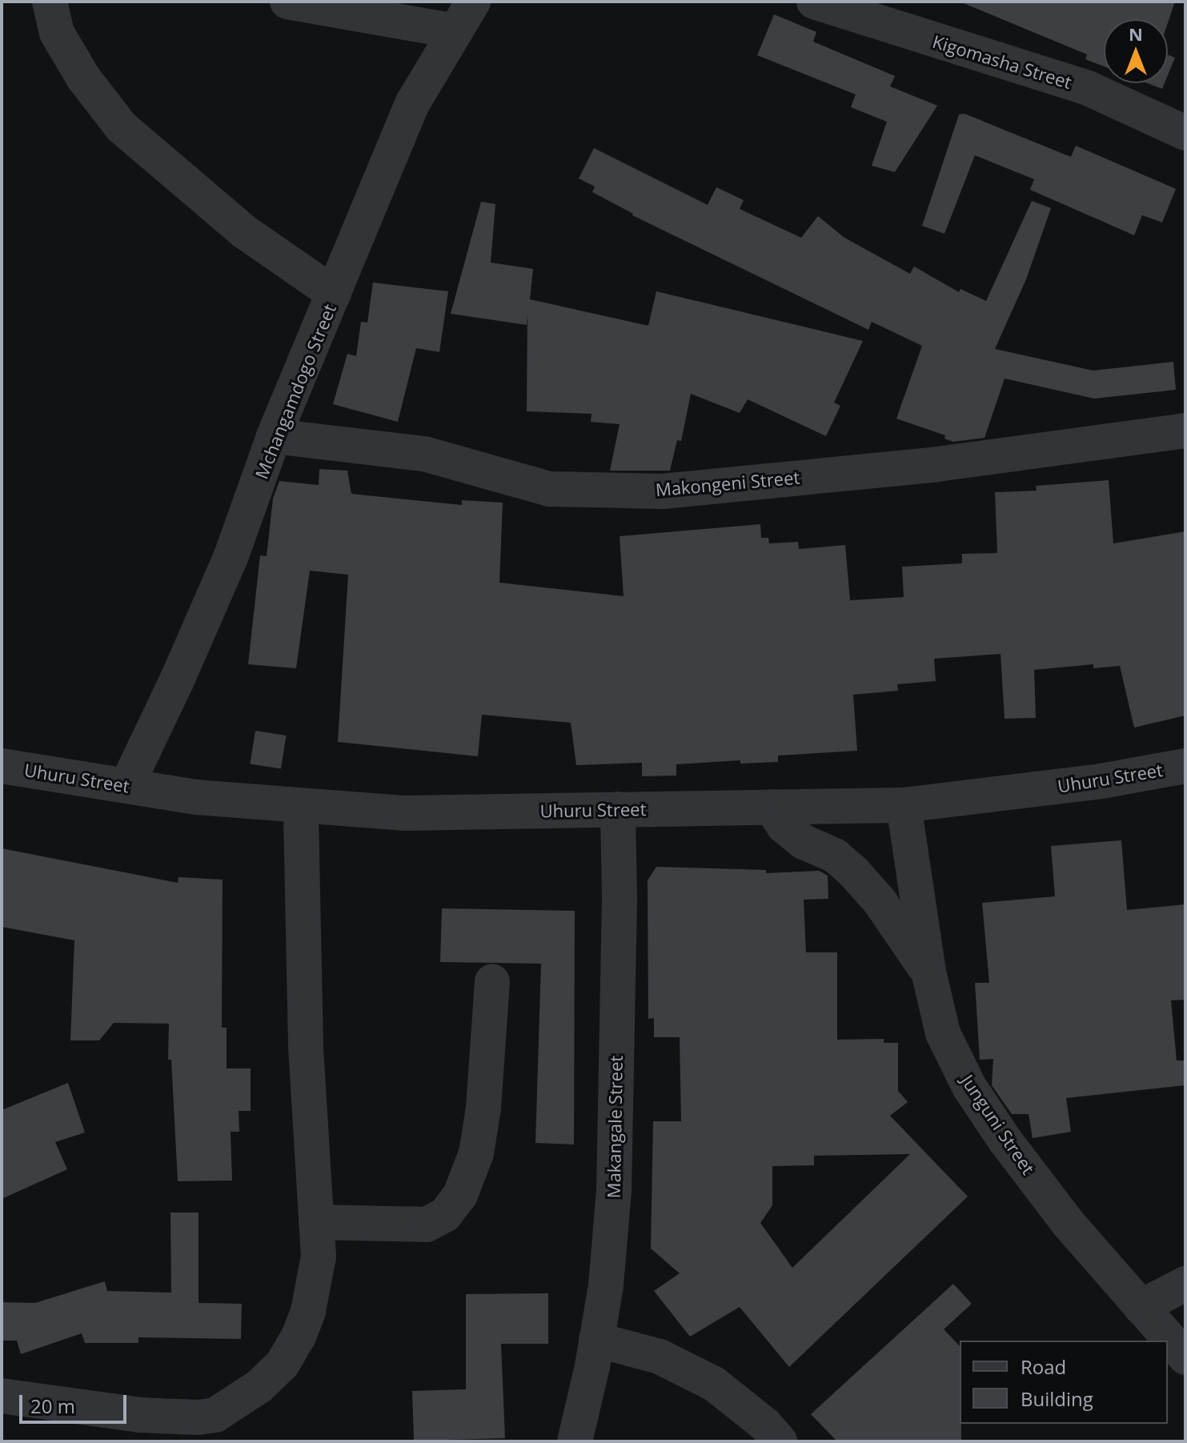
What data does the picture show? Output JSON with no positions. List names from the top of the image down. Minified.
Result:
{"streets":{"street":["Kigomasha Street","Mchangamdogo Street","Makongeni Street","Uhuru Street","Junguni Street","Makangale Street"]},"crossings":[["Mchangamdogo Street","Makongeni Street"],["Mchangamdogo Street","Uhuru Street"],["Uhuru Street","Junguni Street"],["Uhuru Street","Makangale Street"]],"legend":["Road","Building"],"scale_bar":"20 m","north":"top"}
